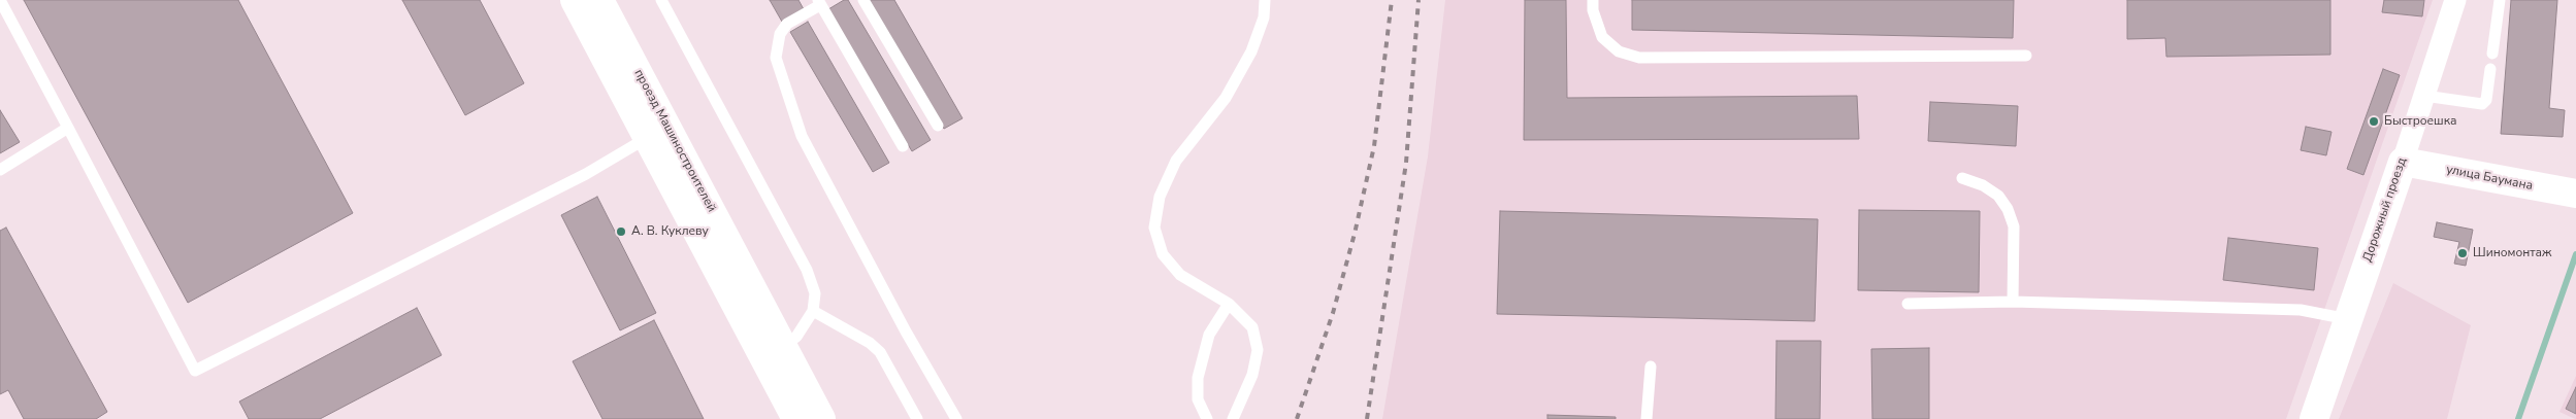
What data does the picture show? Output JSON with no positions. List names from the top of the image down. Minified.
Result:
{"streets":{"main road":["проезд Машиностроителей","улица Баумана","Дорожный проезд"]},"crossings":[["улица Баумана","Дорожный проезд"]],"places":["Быстроешка","А. В. Куклеву","Шиномонтаж"]}
